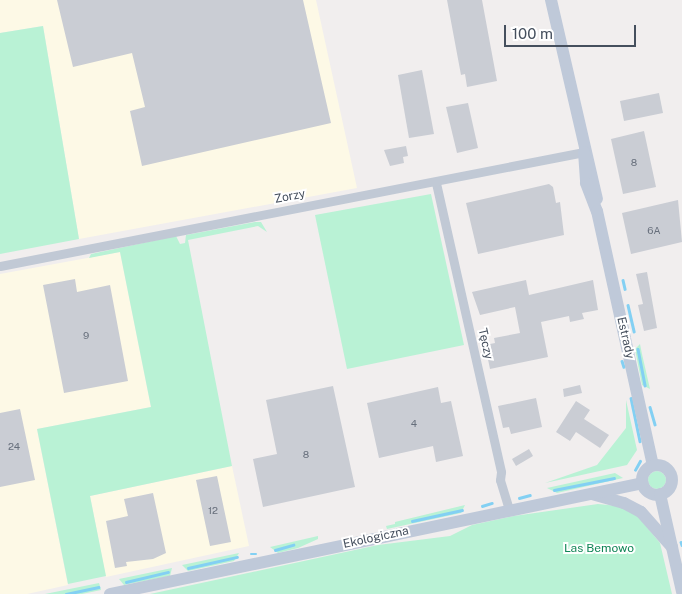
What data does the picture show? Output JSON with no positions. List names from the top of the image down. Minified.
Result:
{"streets":{"main road":["Estrady","Ekologiczna"],"street":["Zorzy","Tęczy"]},"crossings":[["Zorzy","Estrady"],["Zorzy","Tęczy"],["Estrady","Ekologiczna"],["Tęczy","Ekologiczna"]],"parks":["Las Bemowo"],"house_numbers":["8","6A","9","4","24","8","12"],"scale_bar":"100 m"}
